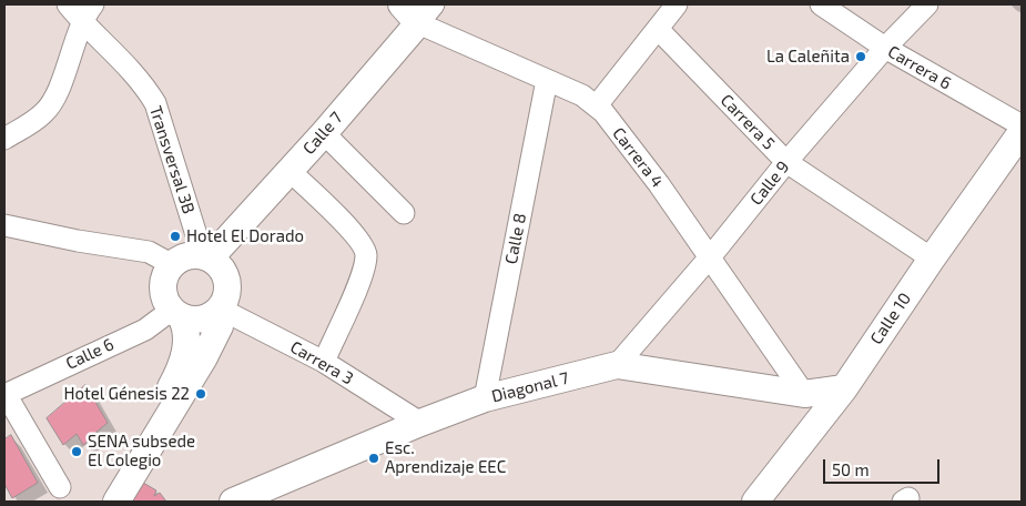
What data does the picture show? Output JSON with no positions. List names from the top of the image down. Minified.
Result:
{"streets":{"main road":["Calle 7","Calle 10","Diagonal 7"],"street":["Carrera 6","Carrera 5","Carrera 4","Transversal 3B","Calle 9","Calle 8","Calle 6","Carrera 3"]},"crossings":[["Carrera 6","Calle 9"],["Carrera 5","Calle 9"],["Carrera 5","Calle 10"],["Calle 7","Carrera 4"],["Calle 7","Transversal 3B"],["Calle 7","Calle 6"],["Calle 7","Carrera 3"],["Carrera 4","Calle 9"],["Carrera 4","Calle 8"],["Carrera 4","Diagonal 7"],["Transversal 3B","Calle 6"],["Transversal 3B","Carrera 3"],["Calle 9","Diagonal 7"],["Calle 8","Diagonal 7"],["Calle 10","Diagonal 7"],["Calle 6","Carrera 3"],["Carrera 3","Diagonal 7"]],"places":["La Caleñita","Hotel El Dorado","Hotel Génesis 22","SENA subsede El Colegio","Esc. Aprendizaje EEC"],"scale_bar":"50 m"}
